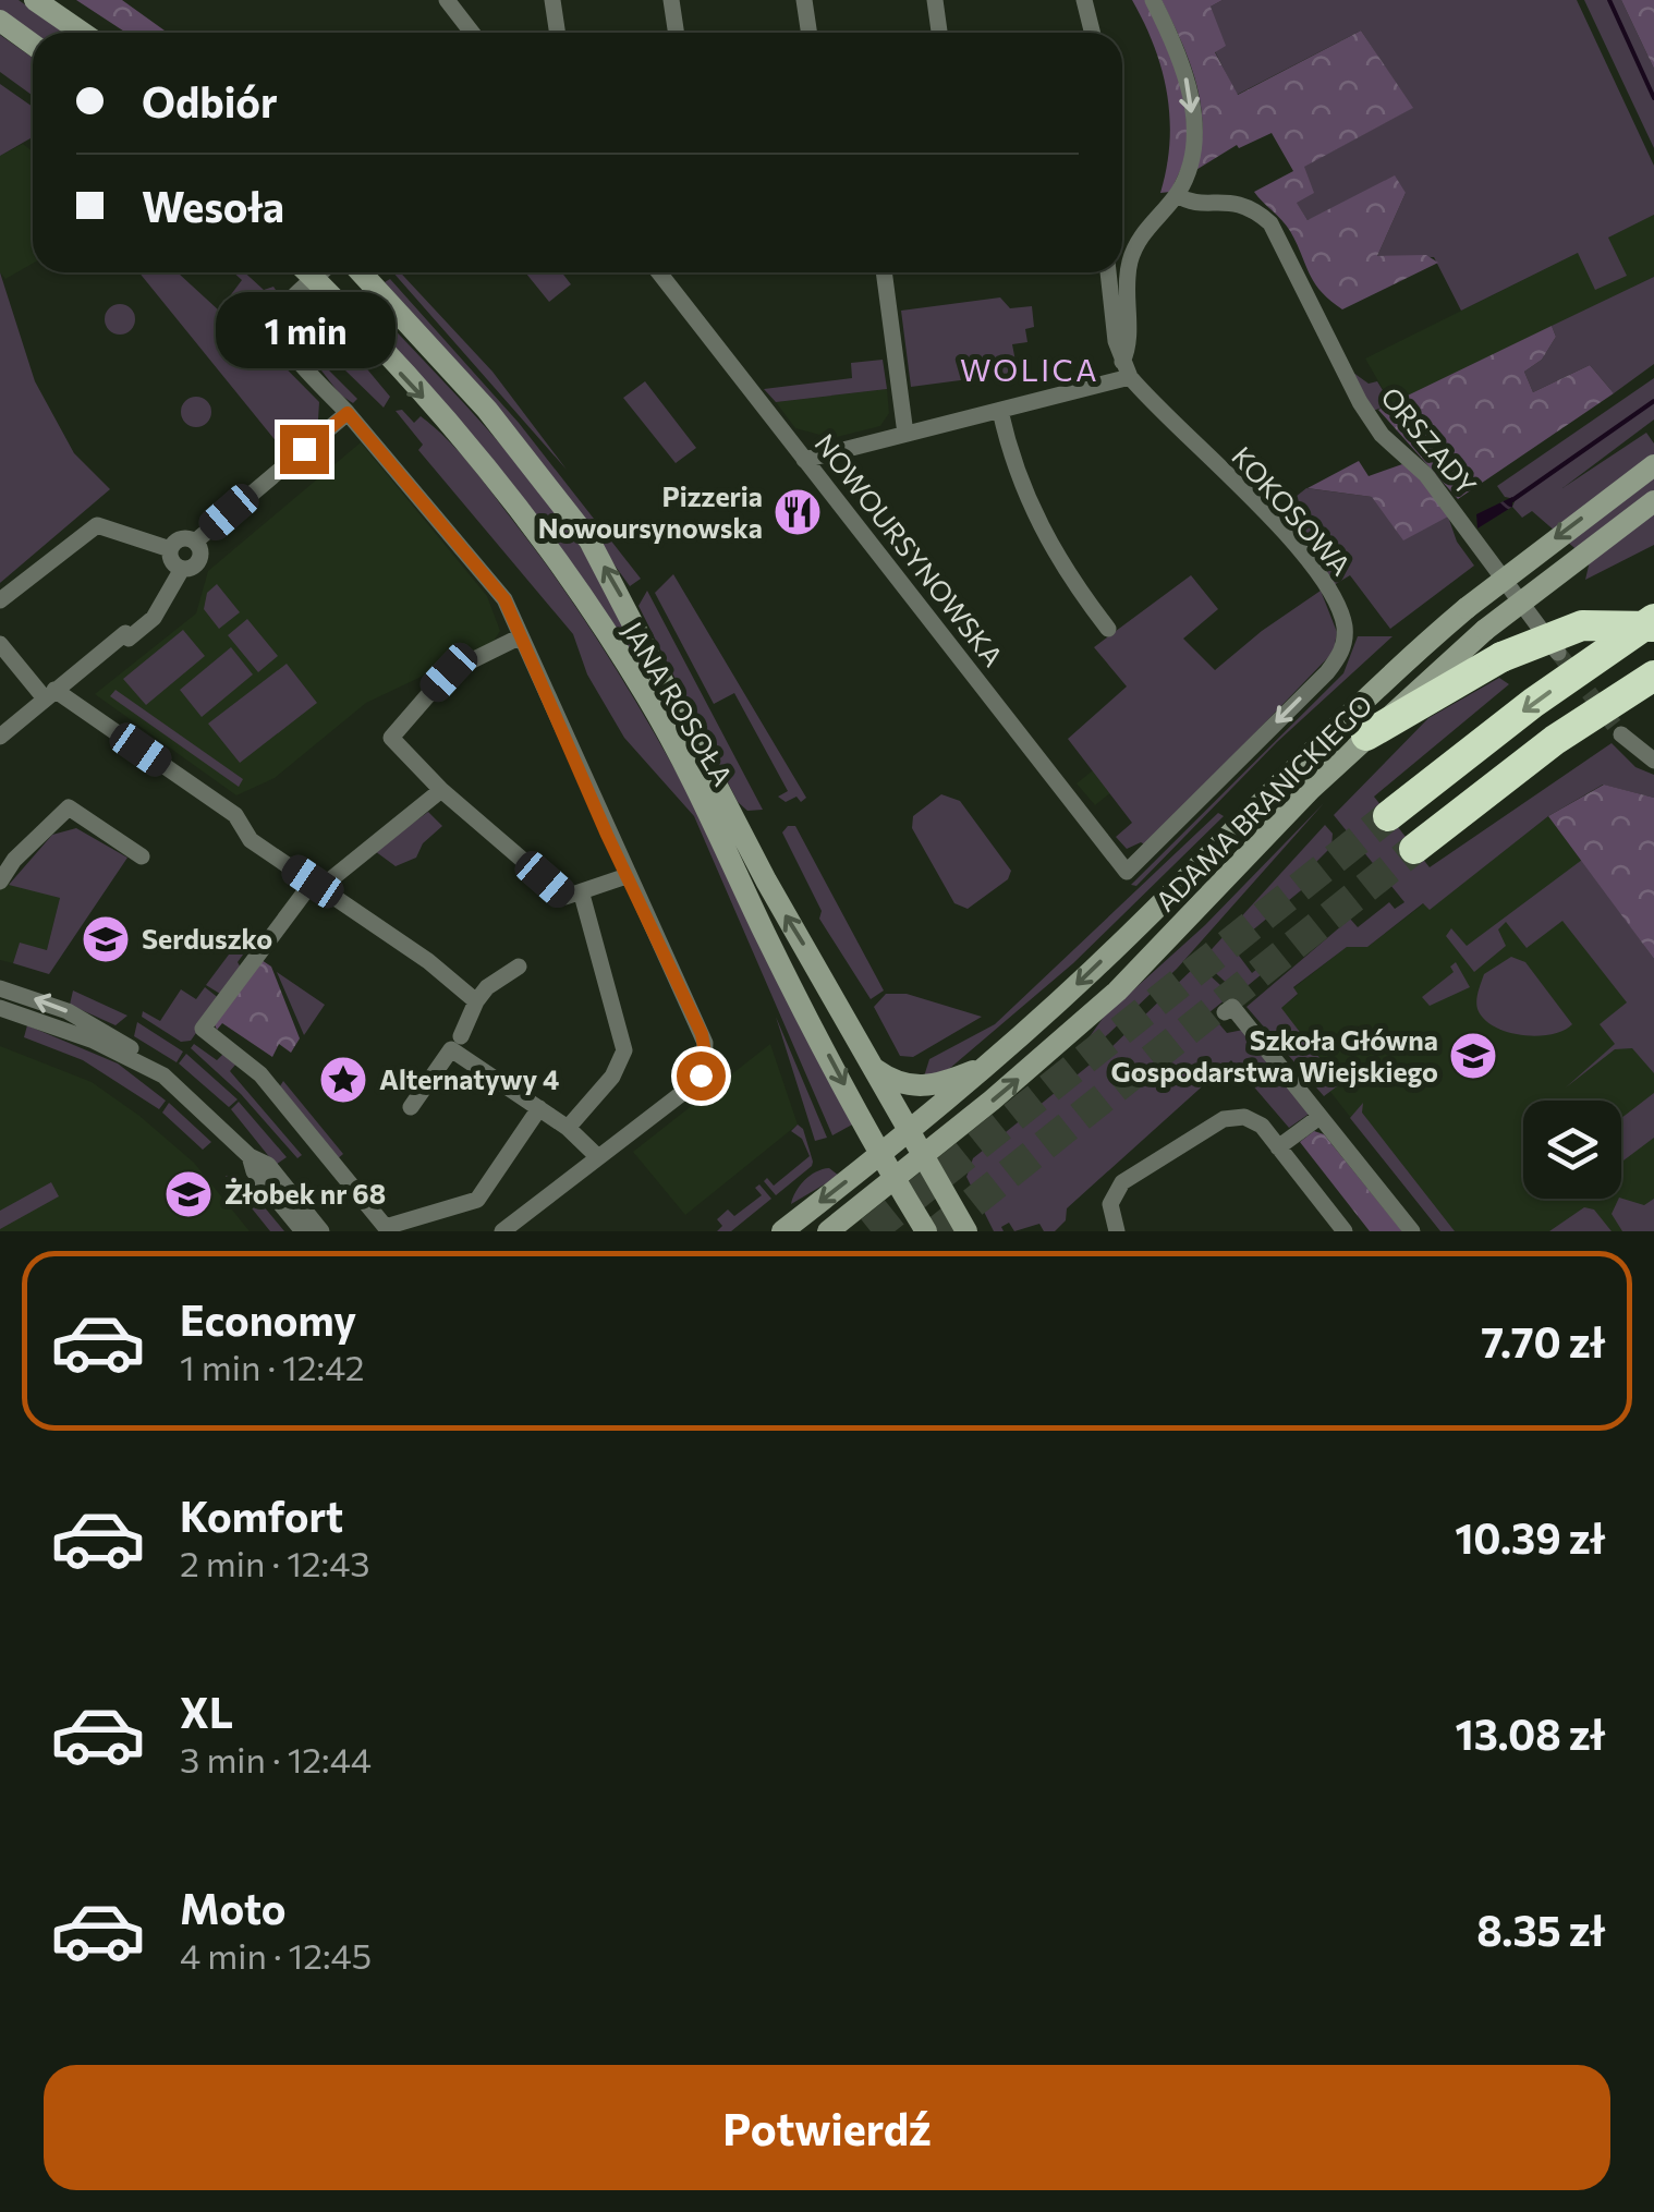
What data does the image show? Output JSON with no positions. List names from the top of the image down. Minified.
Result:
{"streets":{"main road":["JANA ROSOŁA","ADAMA BRANICKIEGO"],"street":["ORSZADY","KOKOSOWA","NOWOURSYNOWSKA"]},"crossings":[["KOKOSOWA","NOWOURSYNOWSKA"],["JANA ROSOŁA","ADAMA BRANICKIEGO"]],"districts":["WOLICA"],"places":{"restaurant":["Pizzeria Nowoursynowska"],"school or university":["Serduszko","Szkoła Główna Gospodarstwa Wiejskiego","Żłobek nr 68"],"place":["Alternatywy 4"]},"page":{"banner":["Odbiór","Wesoła"],"bubble":"1 min","list":[{"name":"Economy","note":"1 min · 12:42","value":"7.70 zł"},{"name":"Komfort","note":"2 min · 12:43","value":"10.39 zł"},{"name":"XL","note":"3 min · 12:44","value":"13.08 zł"},{"name":"Moto","note":"4 min · 12:45","value":"8.35 zł"}],"buttons":"Potwierdź"}}
